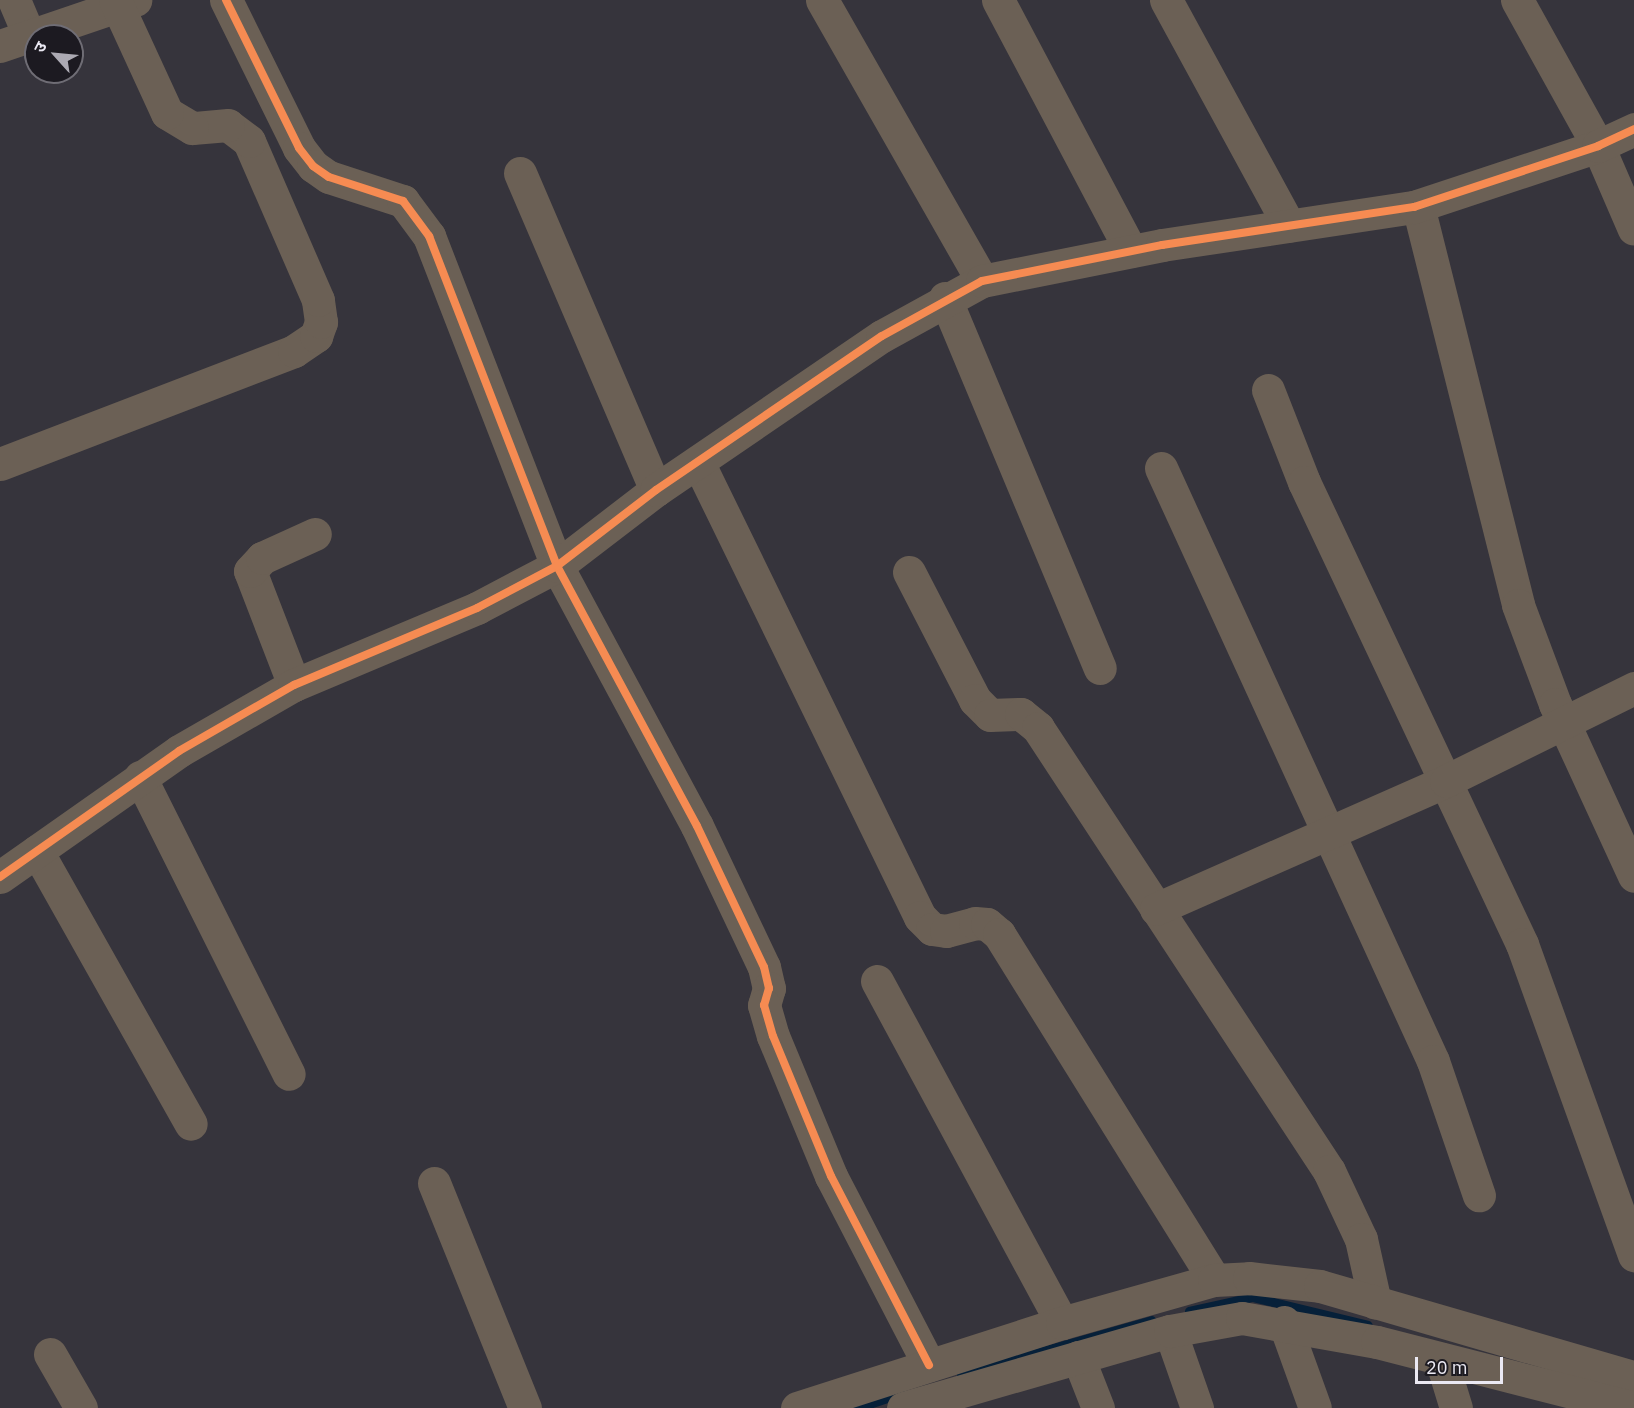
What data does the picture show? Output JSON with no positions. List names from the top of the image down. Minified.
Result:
{"scale_bar":"20 m","north":"top left"}
